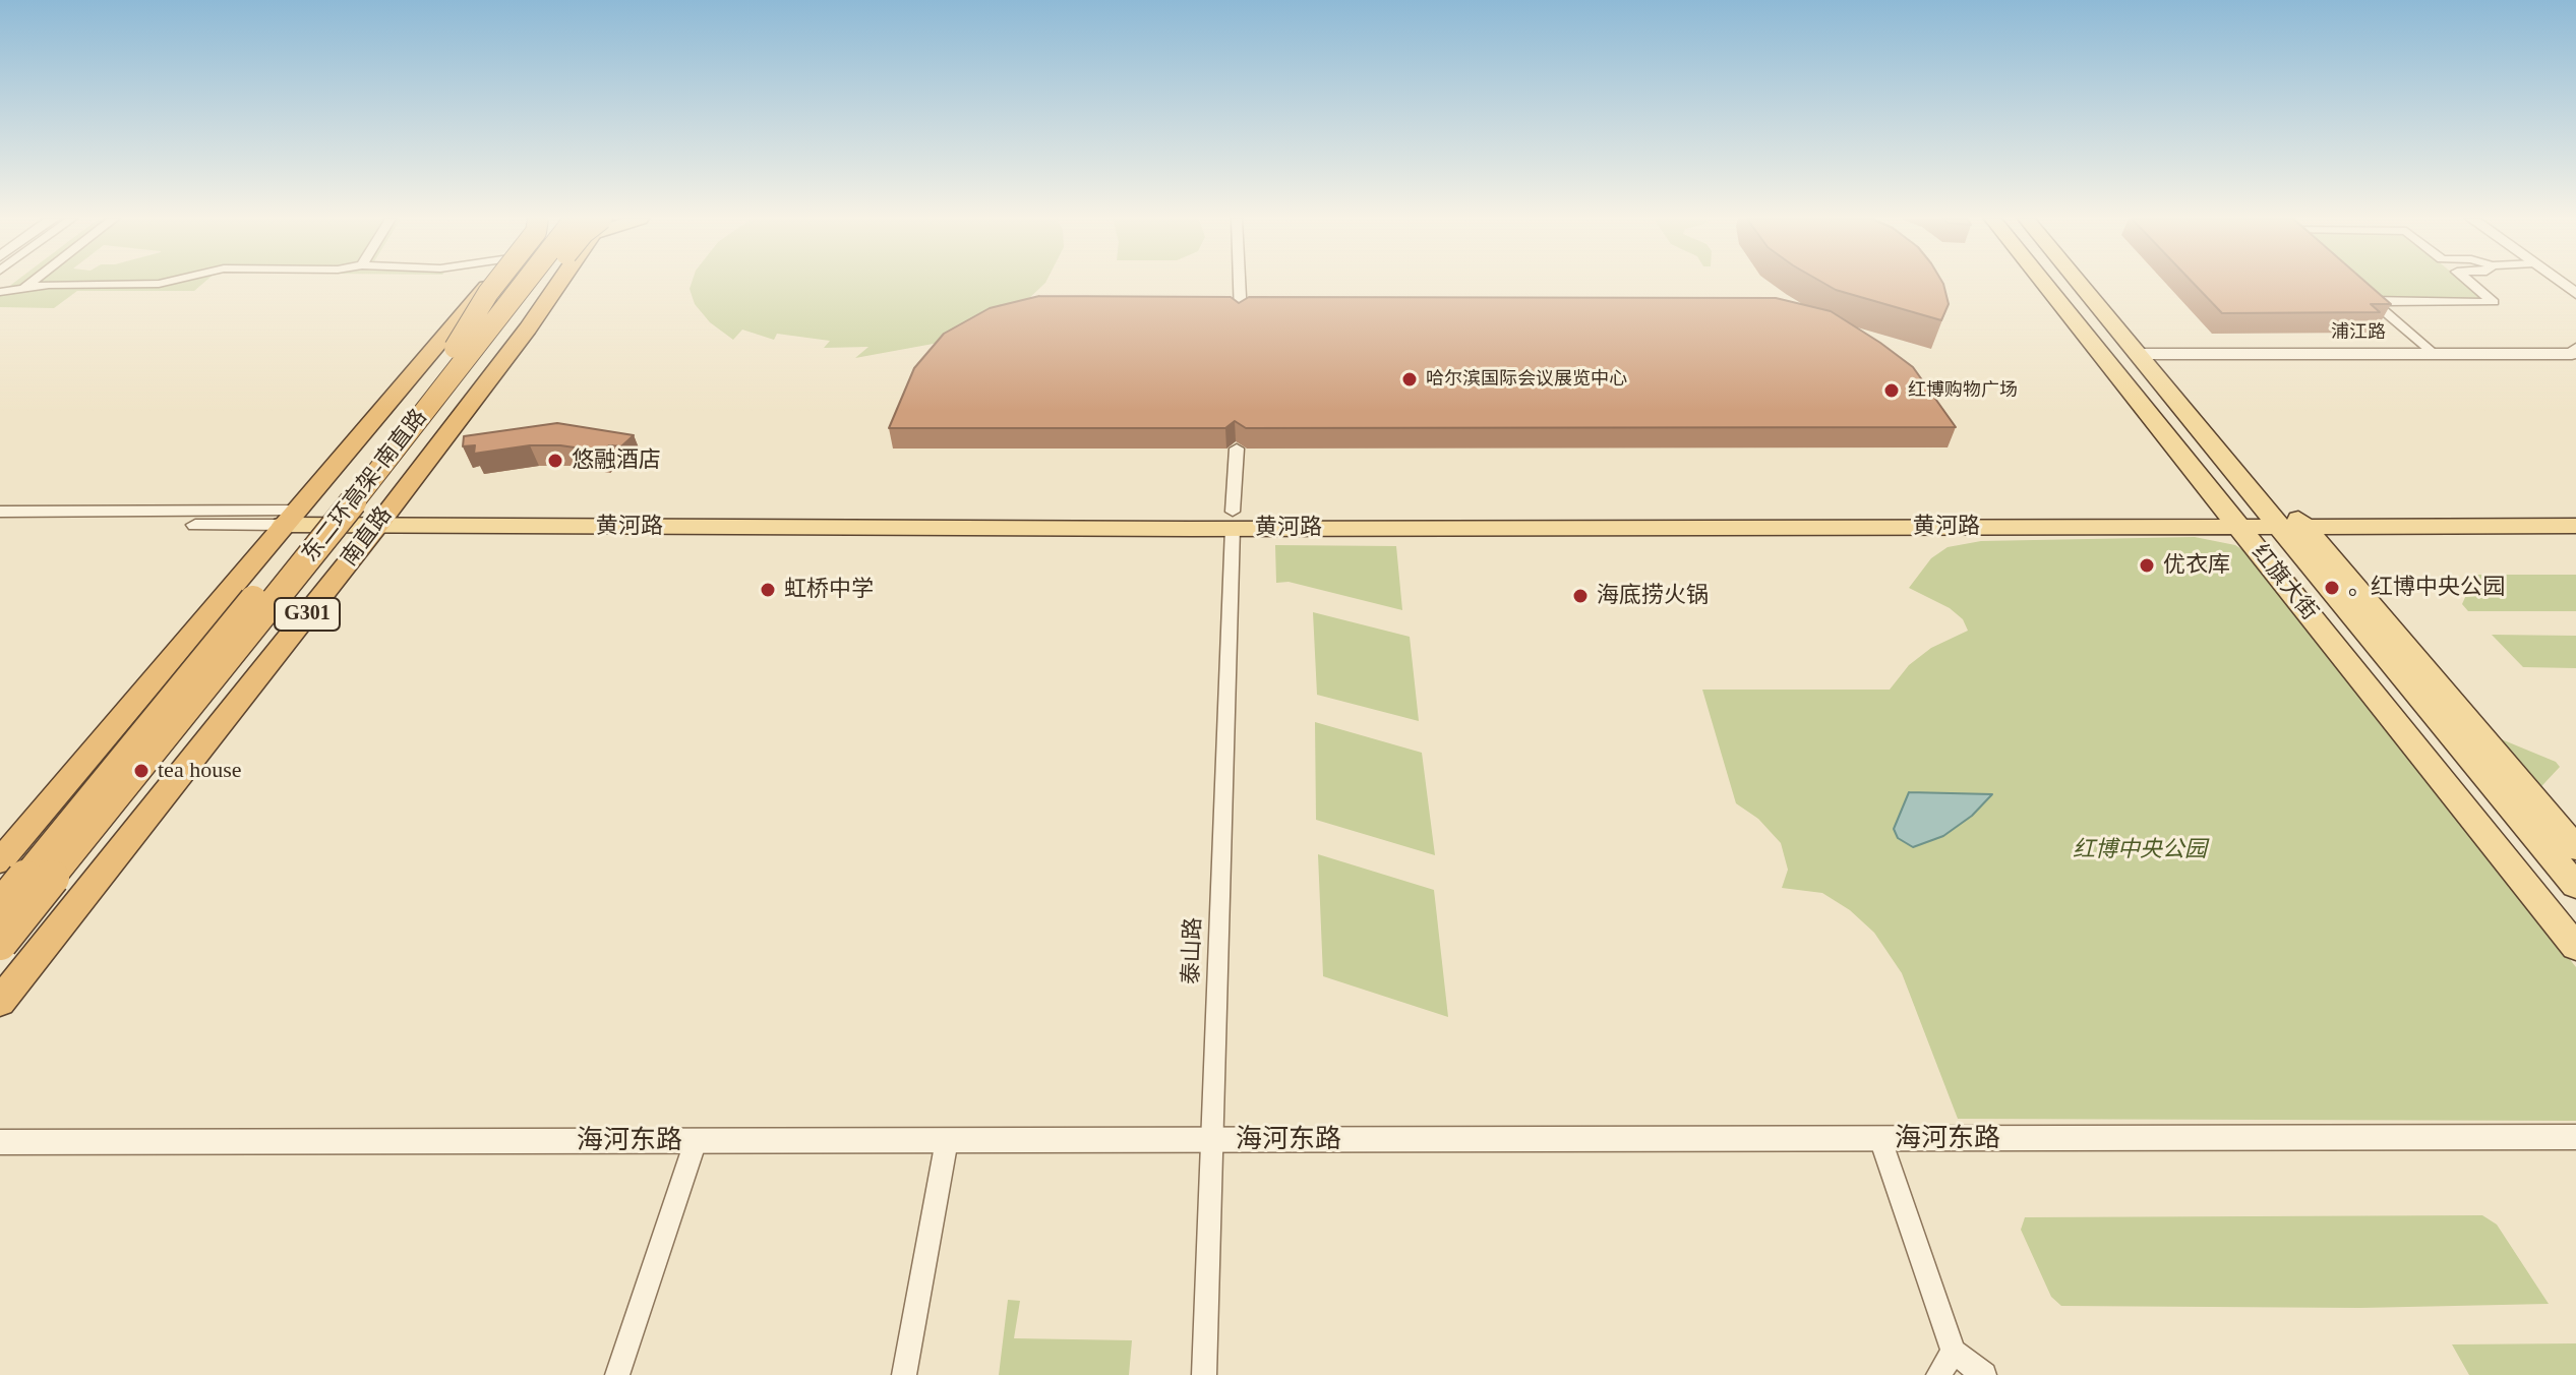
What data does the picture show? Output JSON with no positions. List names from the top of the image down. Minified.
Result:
{"streets":{"highway":["东二环高架-南直路","南直路","G301"],"main road":["黄河路","红旗大街"],"street":["浦江路","泰山路","海河东路"]},"crossings":[["浦江路","红旗大街"],["黄河路","南直路"],["黄河路","红旗大街"],["黄河路","泰山路"],["泰山路","海河东路"]],"parks":["红博中央公园"],"places":["哈尔滨国际会议展览中心","红博购物广场","悠融酒店","优衣库","。红博中央公园","虹桥中学","海底捞火锅","tea house"]}
